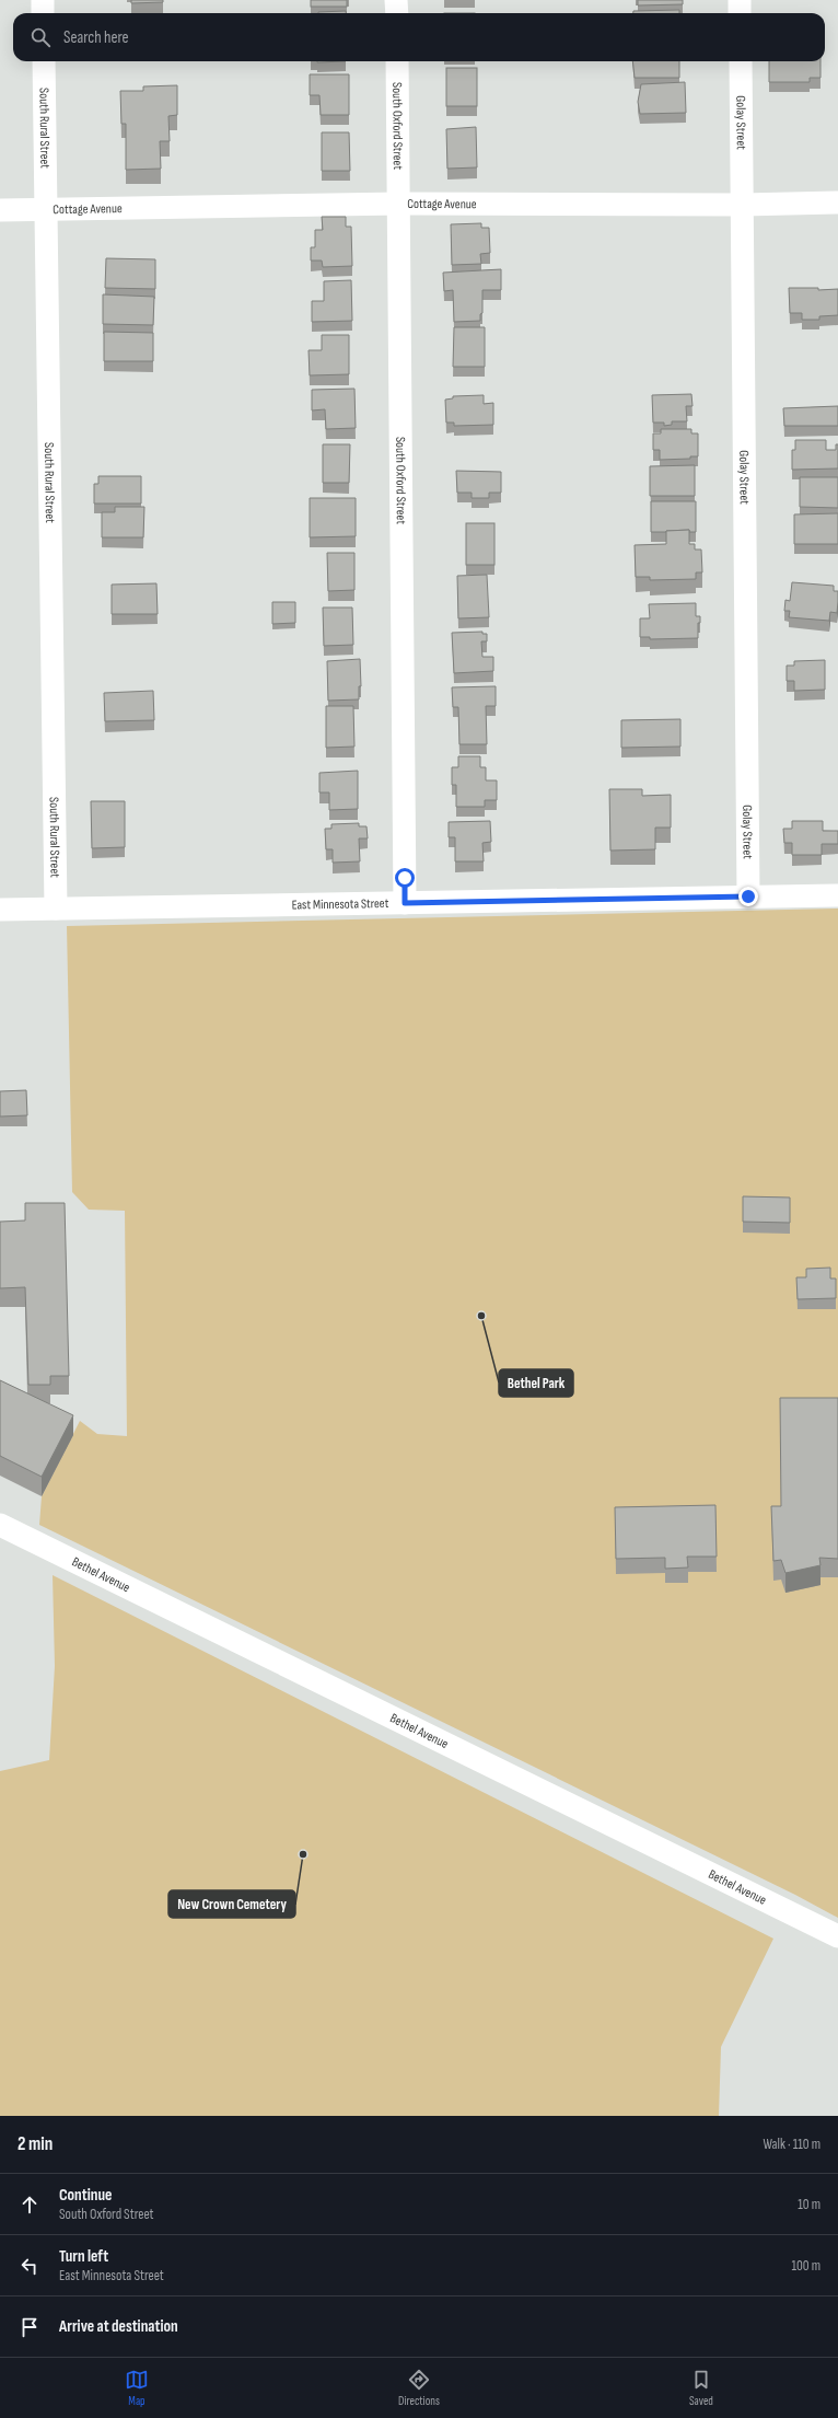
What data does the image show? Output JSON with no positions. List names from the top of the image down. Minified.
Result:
{"streets":{"street":["Golay Street","South Oxford Street","South Rural Street","Cottage Avenue","East Minnesota Street","Bethel Avenue"]},"crossings":[["Golay Street","Cottage Avenue"],["Golay Street","East Minnesota Street"],["South Oxford Street","Cottage Avenue"],["South Oxford Street","East Minnesota Street"],["South Rural Street","Cottage Avenue"],["South Rural Street","East Minnesota Street"]],"places":["Bethel Park","New Crown Cemetery"],"page":{"search":"Search here","heading":["2 min","Walk · 110 m"],"list":[["Continue","South Oxford Street","10 m"],["Turn left","East Minnesota Street","100 m"],"Arrive at destination"],"nav":["Map","Directions","Saved"]}}
